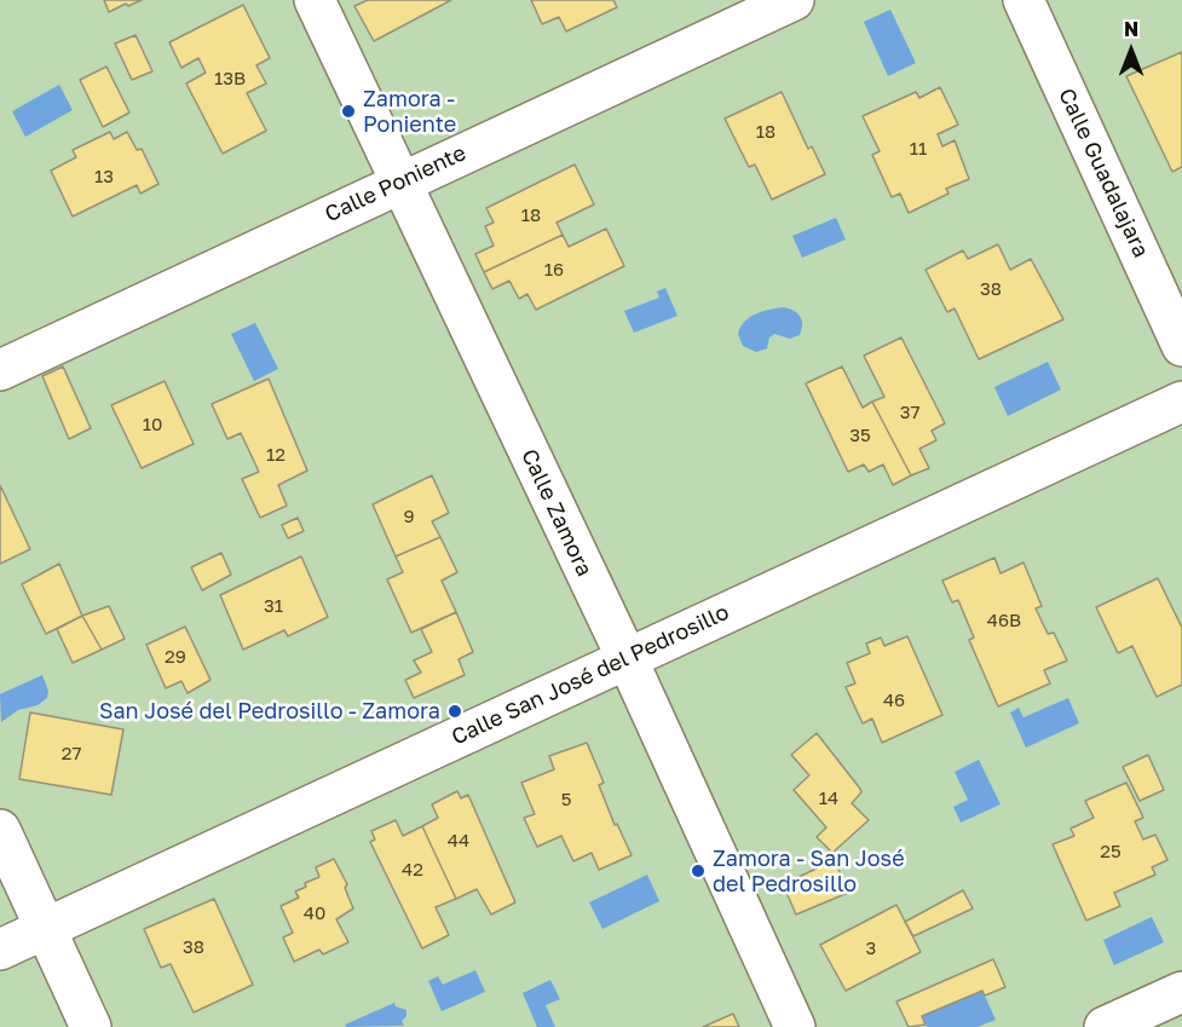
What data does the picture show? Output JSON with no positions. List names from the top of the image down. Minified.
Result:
{"streets":{"street":["Calle Guadalajara","Calle Poniente","Calle Zamora","Calle San José del Pedrosillo"]},"crossings":[["Calle Poniente","Calle Zamora"],["Calle Zamora","Calle San José del Pedrosillo"]],"places":["Zamora - Poniente","San José del Pedrosillo - Zamora","Zamora - San José del Pedrosillo"],"house_numbers":["13B","18","11","13","18","16","38","37","10","35","12","9","31","46B","29","46","27","14","5","44","25","42","40","38","3"],"north":"top"}
